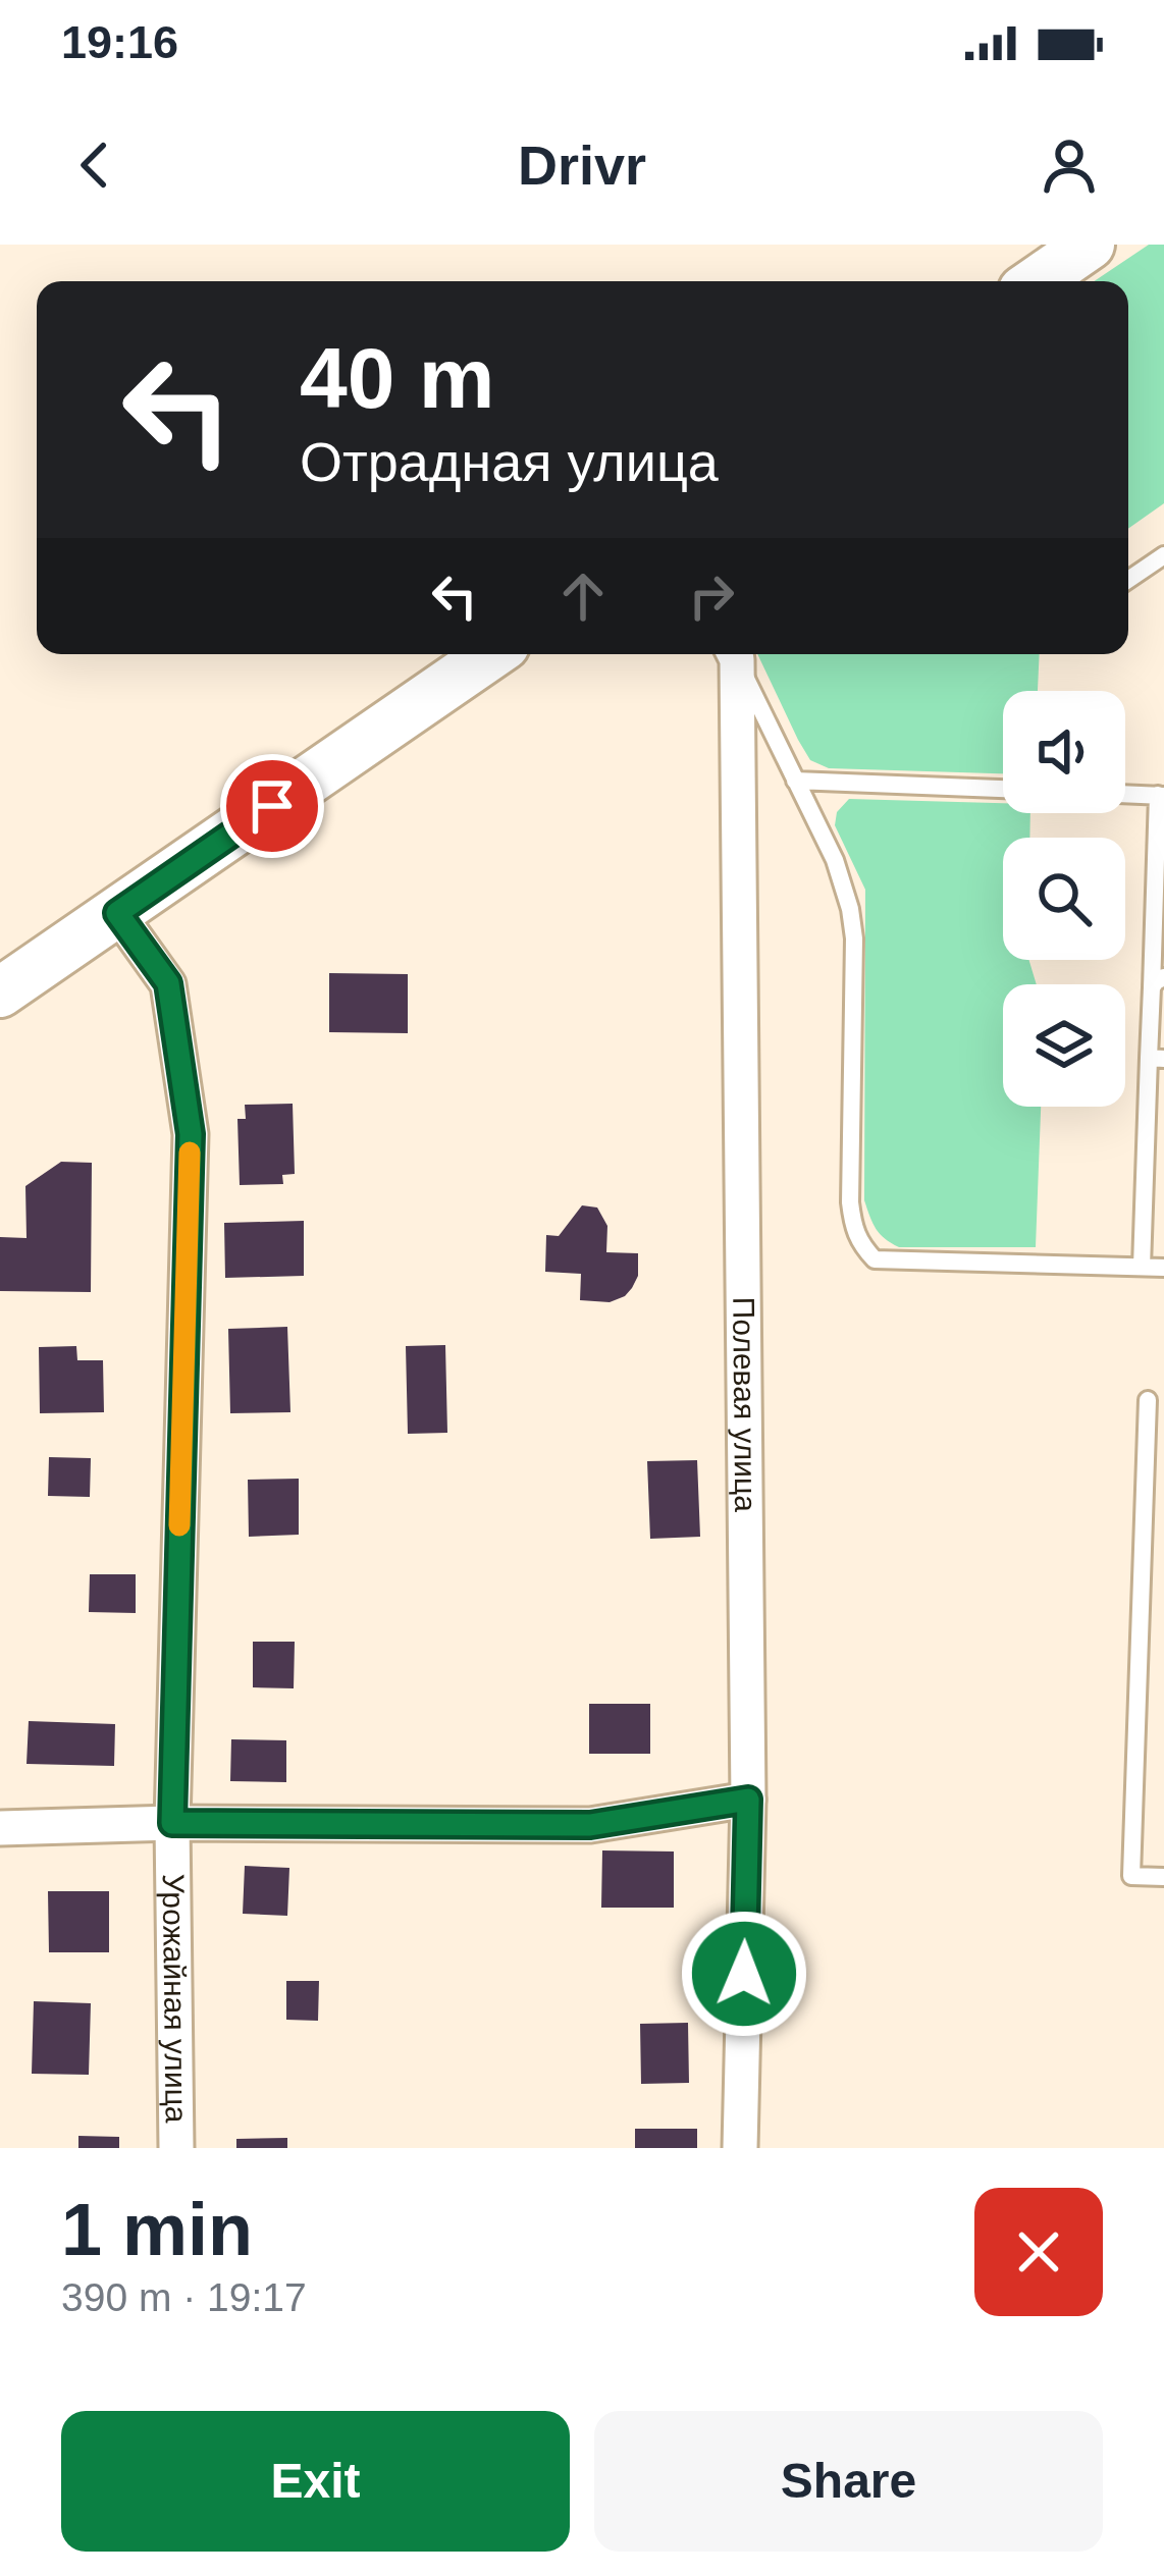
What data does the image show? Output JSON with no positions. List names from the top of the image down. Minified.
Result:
{"streets":{"street":["Полевая улица","Урожайная улица"]},"page":{"status":"19:16","header":"Drivr","turn":["40 m","Отрадная улица"],"heading":["1 min","390 m · 19:17"],"buttons":["Exit","Share"]}}
